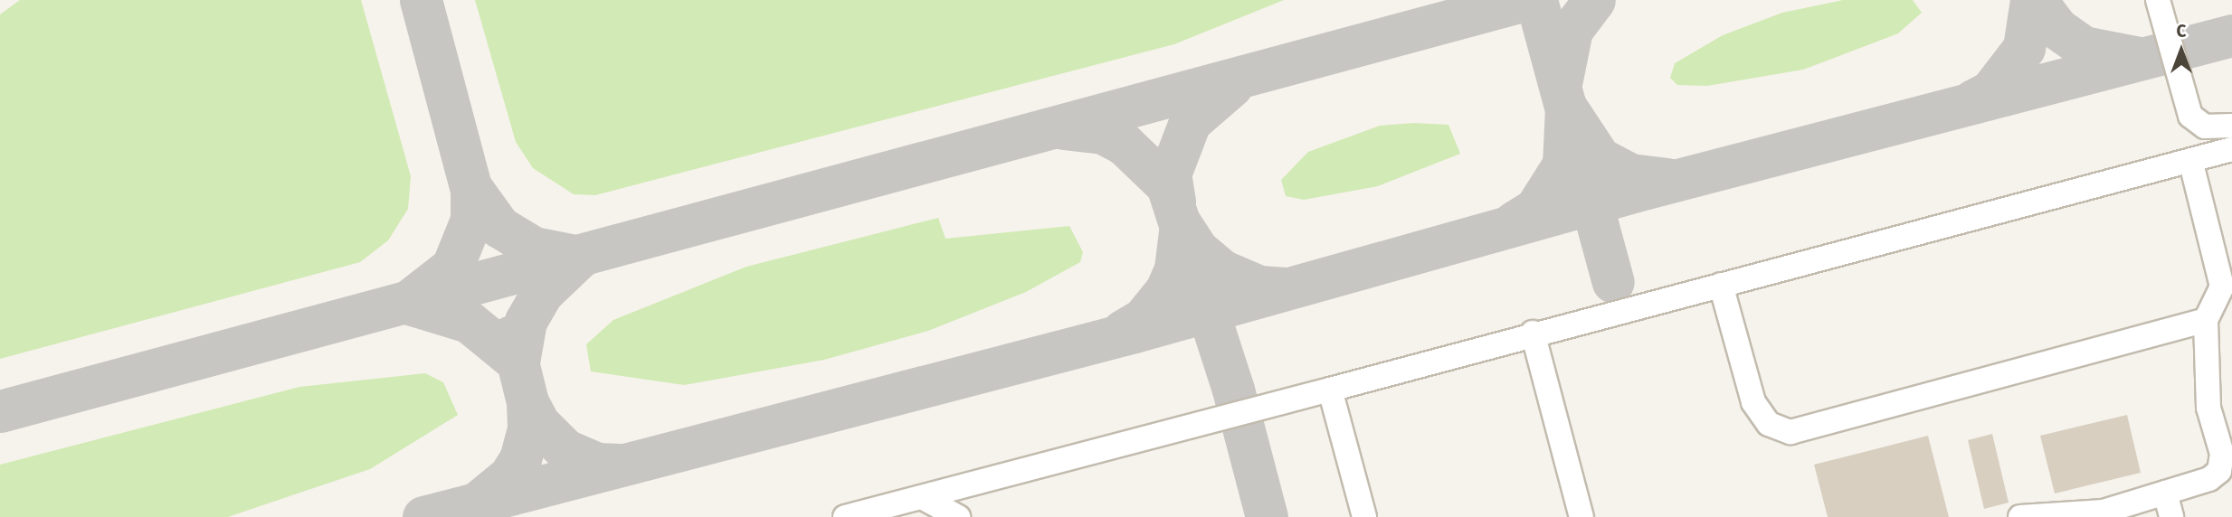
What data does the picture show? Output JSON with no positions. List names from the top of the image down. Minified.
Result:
{"north":"top"}
